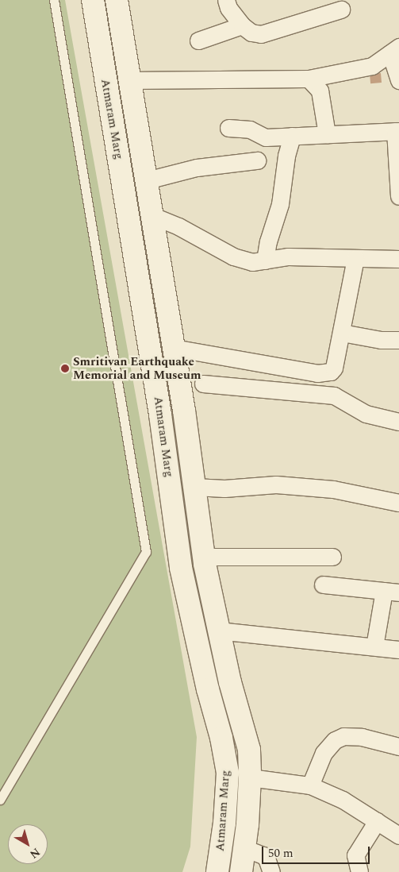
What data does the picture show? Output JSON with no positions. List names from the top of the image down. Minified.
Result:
{"streets":{"main road":["Atmaram Marg"]},"places":["Smritivan Earthquake Memorial and Museum"],"scale_bar":"50 m","north":"bottom right"}
